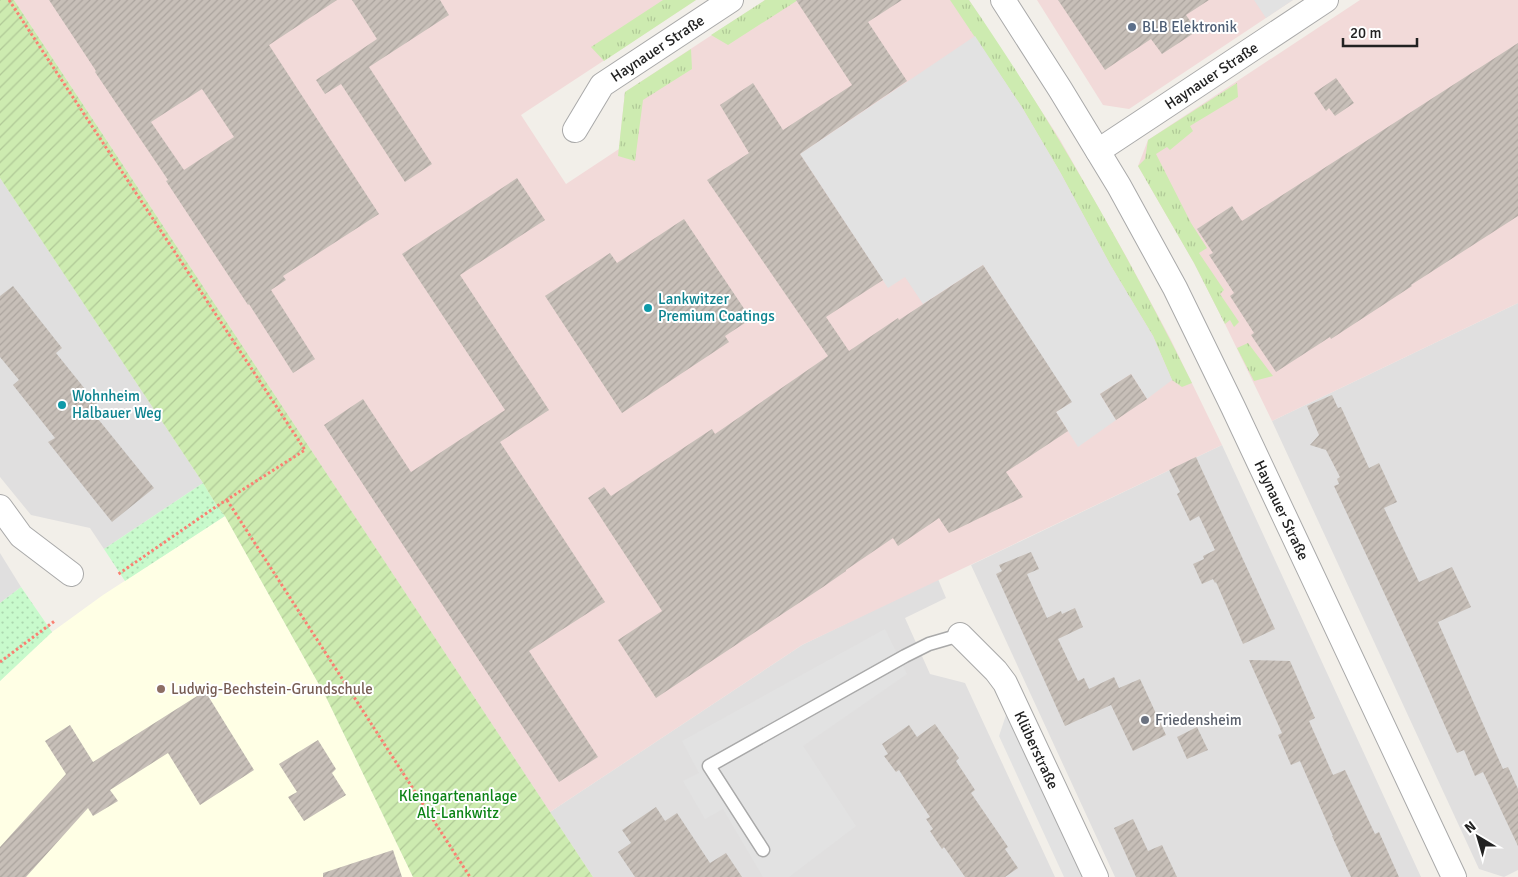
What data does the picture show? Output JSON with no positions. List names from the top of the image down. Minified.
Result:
{"streets":{"street":["Haynauer Straße","Klüberstraße"]},"parks":["Kleingartenanlage Alt-Lankwitz"],"places":["BLB Elektronik","Lankwitzer Premium Coatings","Wohnheim Halbauer Weg","Ludwig-Bechstein-Grundschule","Friedensheim"],"scale_bar":"20 m","north":"top left"}
